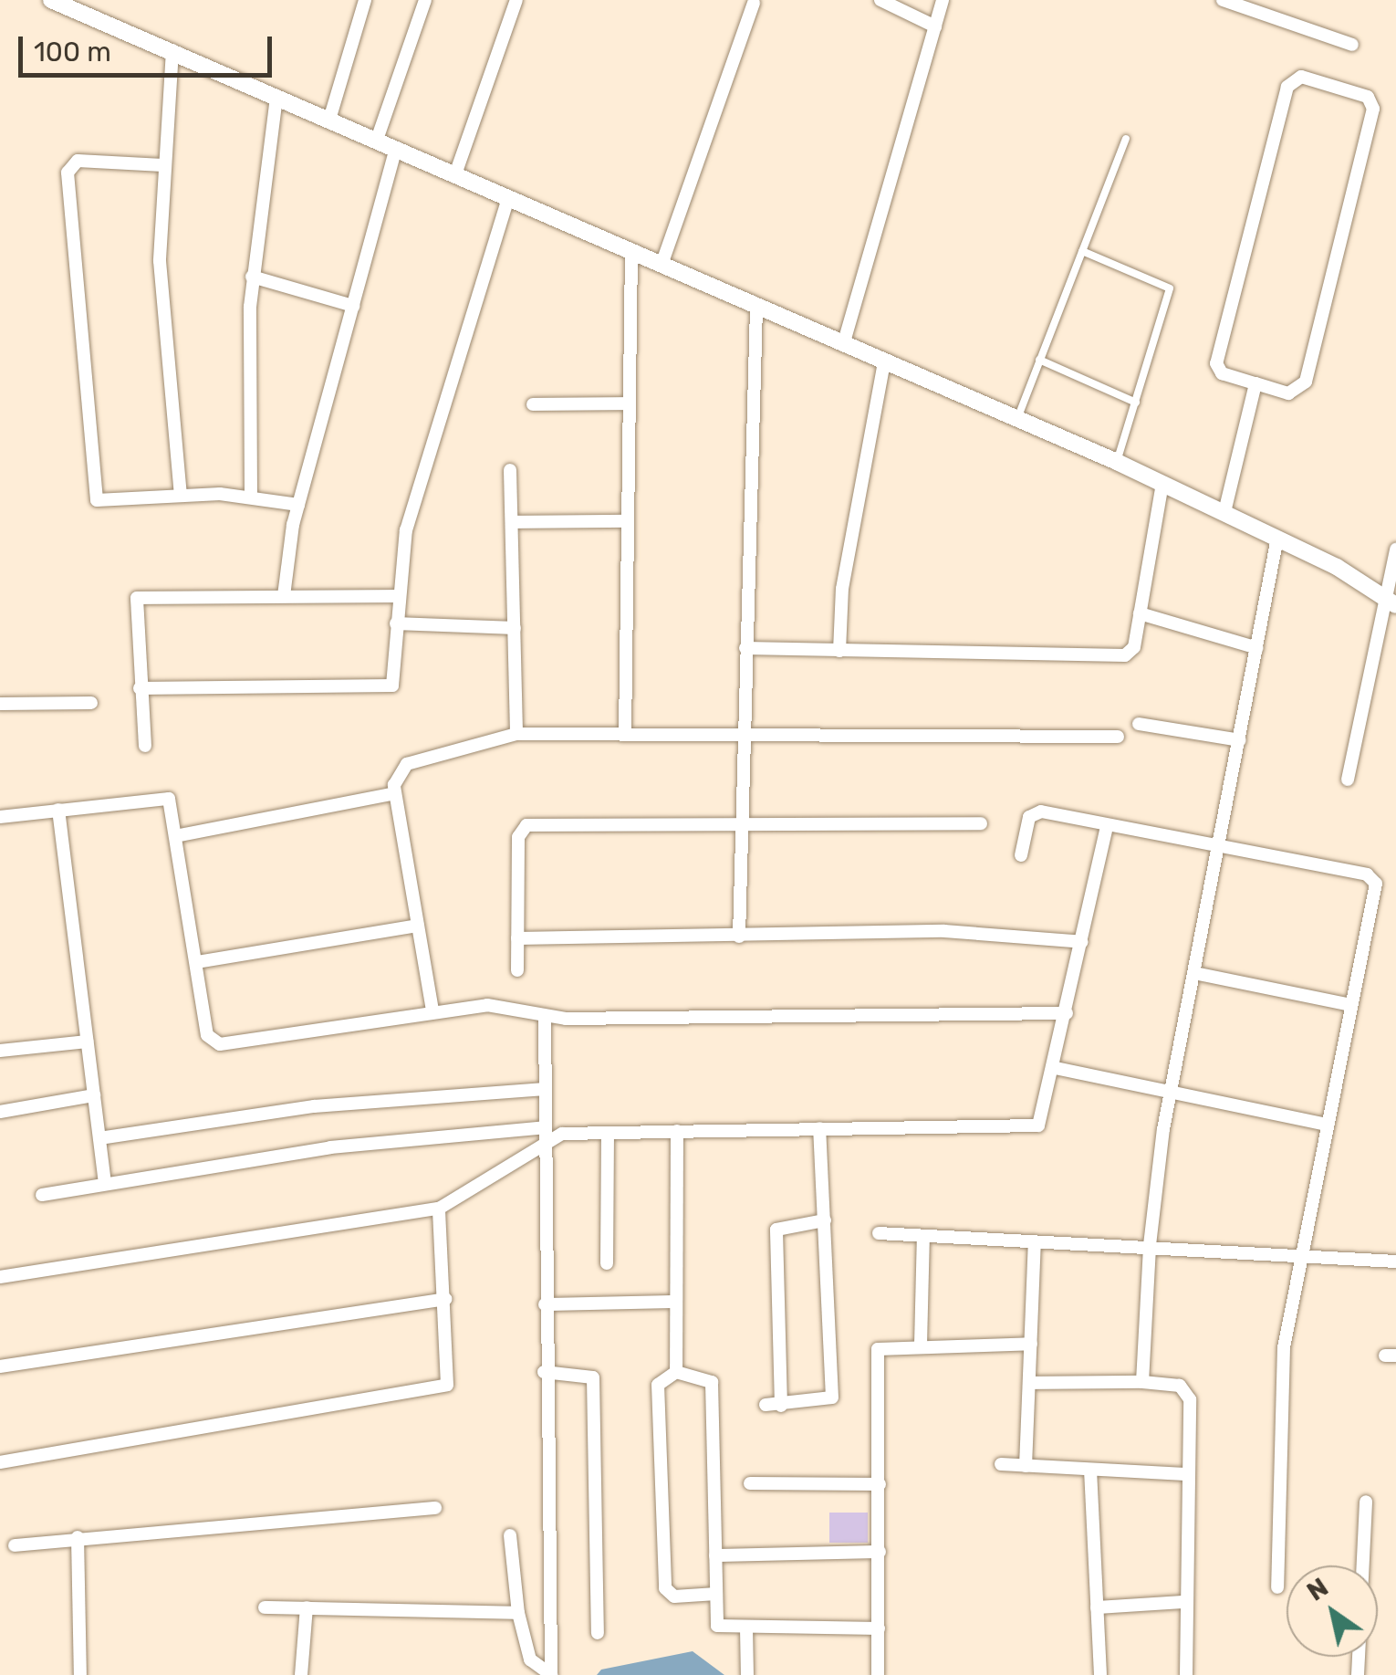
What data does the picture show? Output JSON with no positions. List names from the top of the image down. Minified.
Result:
{"scale_bar":"100 m","north":"top left"}
